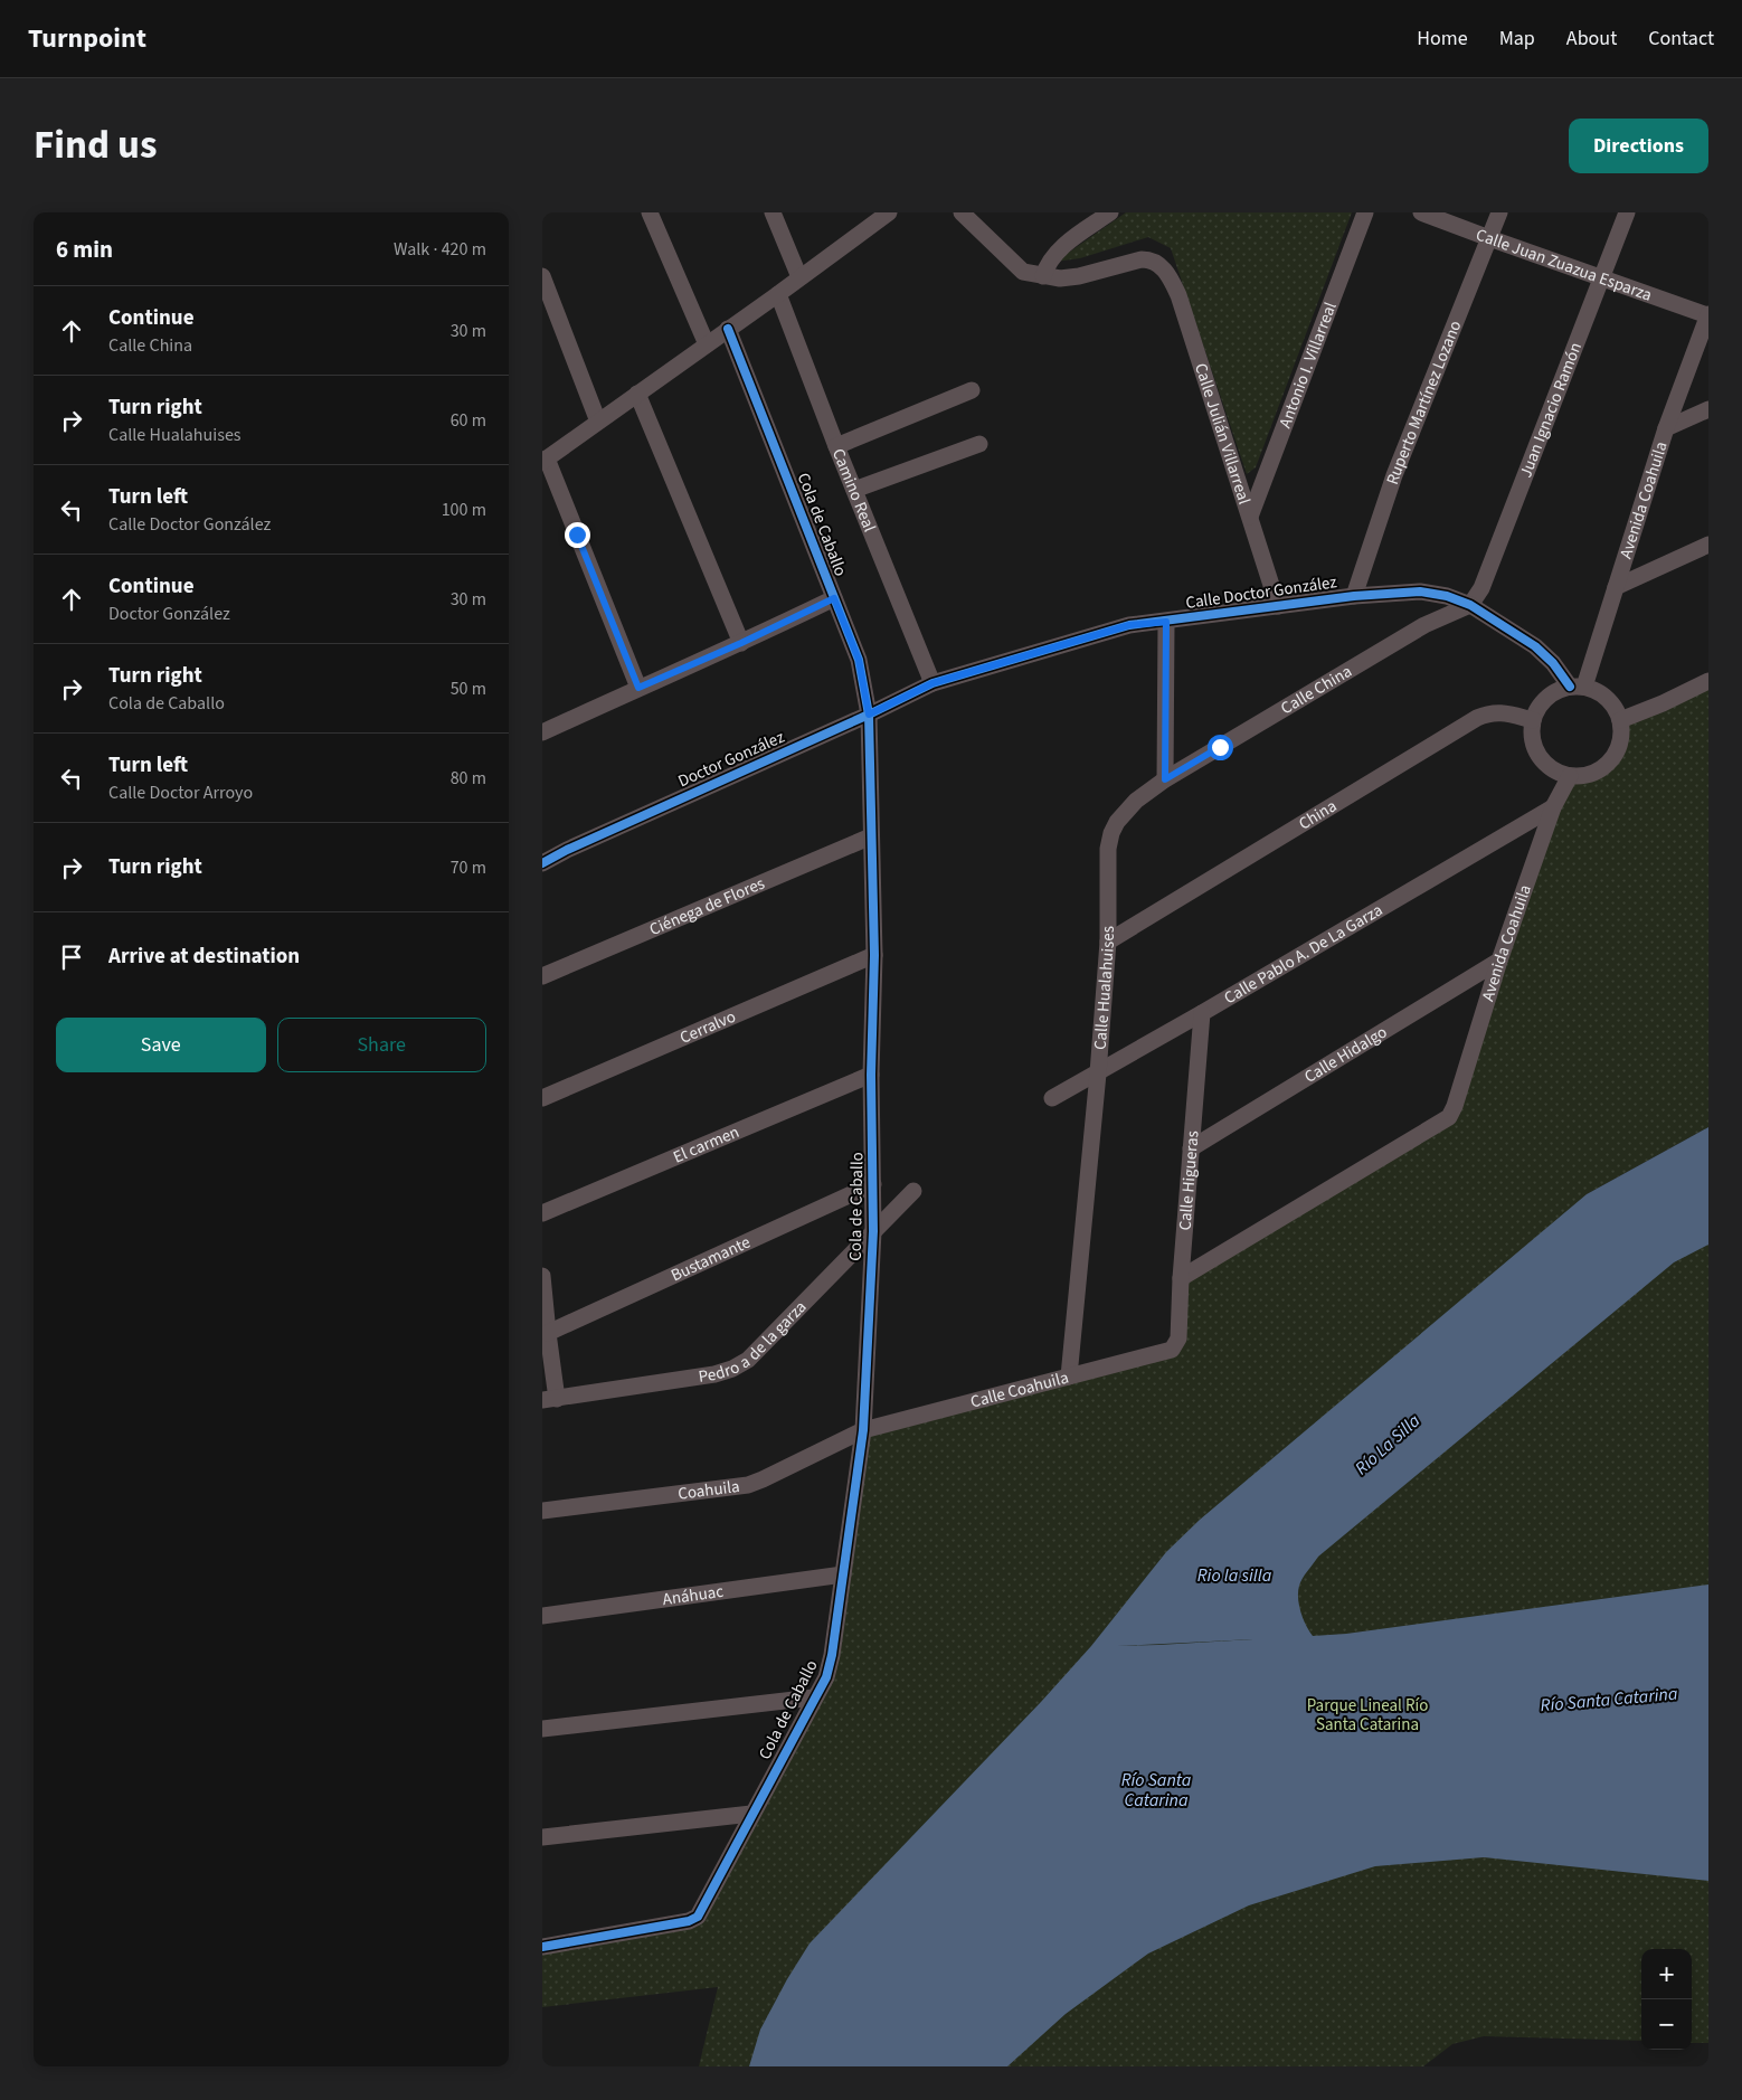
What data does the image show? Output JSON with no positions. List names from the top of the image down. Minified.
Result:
{"streets":{"street":["Calle Juan Zuazua Esparza","Antonio I. Villarreal","Ruperto Martínez Lozano","Juan Ignacio Ramón","Calle Julián Villarreal","Camino Real","Avenida Coahuila","Cola de Caballo","Calle Doctor González","Calle China","Doctor González","China","Ciénega de Flores","Calle Pablo A. De La Garza","Calle Hualahuises","Cerralvo","Calle Hidalgo","El carmen","Calle Higueras","Bustamante","Pedro a de la garza","Calle Coahuila","Coahuila","Anáhuac"]},"crossings":[["Calle Juan Zuazua Esparza","Ruperto Martínez Lozano"],["Calle Juan Zuazua Esparza","Juan Ignacio Ramón"],["Calle Juan Zuazua Esparza","Avenida Coahuila"],["Antonio I. Villarreal","Calle Julián Villarreal"],["Ruperto Martínez Lozano","Calle Doctor González"],["Juan Ignacio Ramón","Calle Doctor González"],["Juan Ignacio Ramón","Calle China"],["Calle Julián Villarreal","Calle Doctor González"],["Camino Real","Calle Doctor González"],["Camino Real","Doctor González"],["Avenida Coahuila","Calle Doctor González"],["Avenida Coahuila","China"],["Avenida Coahuila","Calle Pablo A. De La Garza"],["Avenida Coahuila","Calle Hidalgo"],["Avenida Coahuila","Calle Higueras"],["Cola de Caballo","Doctor González"],["Cola de Caballo","Ciénega de Flores"],["Cola de Caballo","Cerralvo"],["Cola de Caballo","El carmen"],["Cola de Caballo","Bustamante"],["Cola de Caballo","Pedro a de la garza"],["Cola de Caballo","Calle Coahuila"],["Cola de Caballo","Coahuila"],["Cola de Caballo","Anáhuac"],["Calle Doctor González","Calle China"],["Calle Doctor González","Doctor González"],["Calle Doctor González","China"],["Calle China","Calle Hualahuises"],["China","Calle Hualahuises"],["Calle Pablo A. De La Garza","Calle Hualahuises"],["Calle Pablo A. De La Garza","Calle Higueras"],["Calle Hualahuises","Calle Coahuila"],["Calle Hidalgo","Calle Higueras"],["Calle Higueras","Calle Coahuila"],["Calle Coahuila","Coahuila"]],"water":["Río La Silla","Rio la silla","Río Santa Catarina"],"parks":["Parque Lineal Río Santa Catarina"],"page":{"header":"Turnpoint","nav":["Home","Map","About","Contact"],"title":"Find us","buttons":["Directions",["Save","Share"]],"heading":["6 min","Walk · 420 m"],"list":[["Continue","Calle China","30 m"],["Turn right","Calle Hualahuises","60 m"],["Turn left","Calle Doctor González","100 m"],["Continue","Doctor González","30 m"],["Turn right","Cola de Caballo","50 m"],["Turn left","Calle Doctor Arroyo","80 m"],["Turn right","70 m"],"Arrive at destination"],"map_buttons":["+","−"]}}
